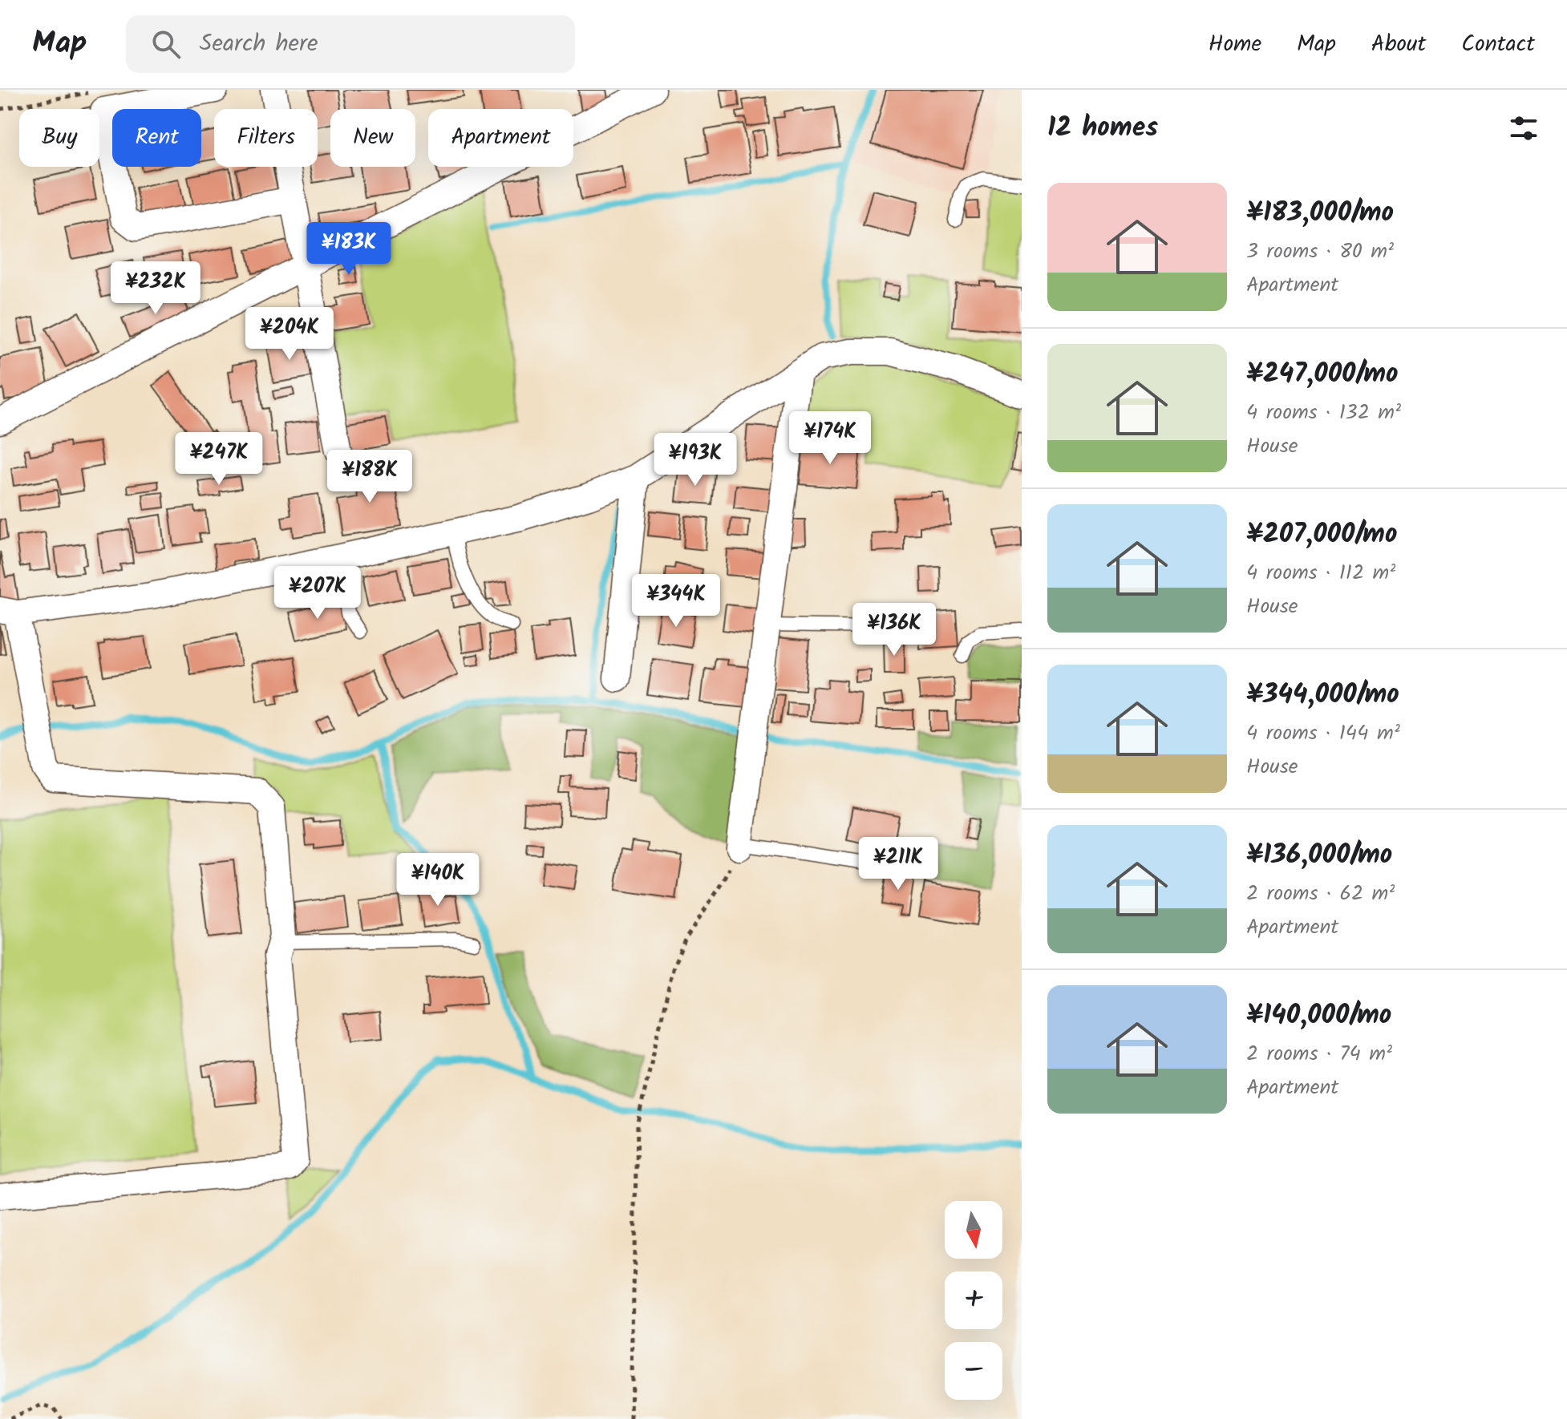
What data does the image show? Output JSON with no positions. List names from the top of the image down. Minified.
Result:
{"north":"bottom","page":{"header":"Map","search":"Search here","nav":["Home","Map","About","Contact"],"heading":"12 homes","chip":["Buy","Rent","Filters","New","Apartment"],"list":[{"name":"¥183,000/mo","note":"3 rooms · 80 m² · Apartment"},{"name":"¥247,000/mo","note":"4 rooms · 132 m² · House"},{"name":"¥207,000/mo","note":"4 rooms · 112 m² · House"},{"name":"¥344,000/mo","note":"4 rooms · 144 m² · House"},{"name":"¥136,000/mo","note":"2 rooms · 62 m² · Apartment"},{"name":"¥140,000/mo","note":"2 rooms · 74 m² · Apartment"}],"price":["¥183K","¥232K","¥204K","¥174K","¥247K","¥193K","¥188K","¥207K","¥344K","¥136K","¥211K","¥140K"],"map_buttons":["+","−"]}}
